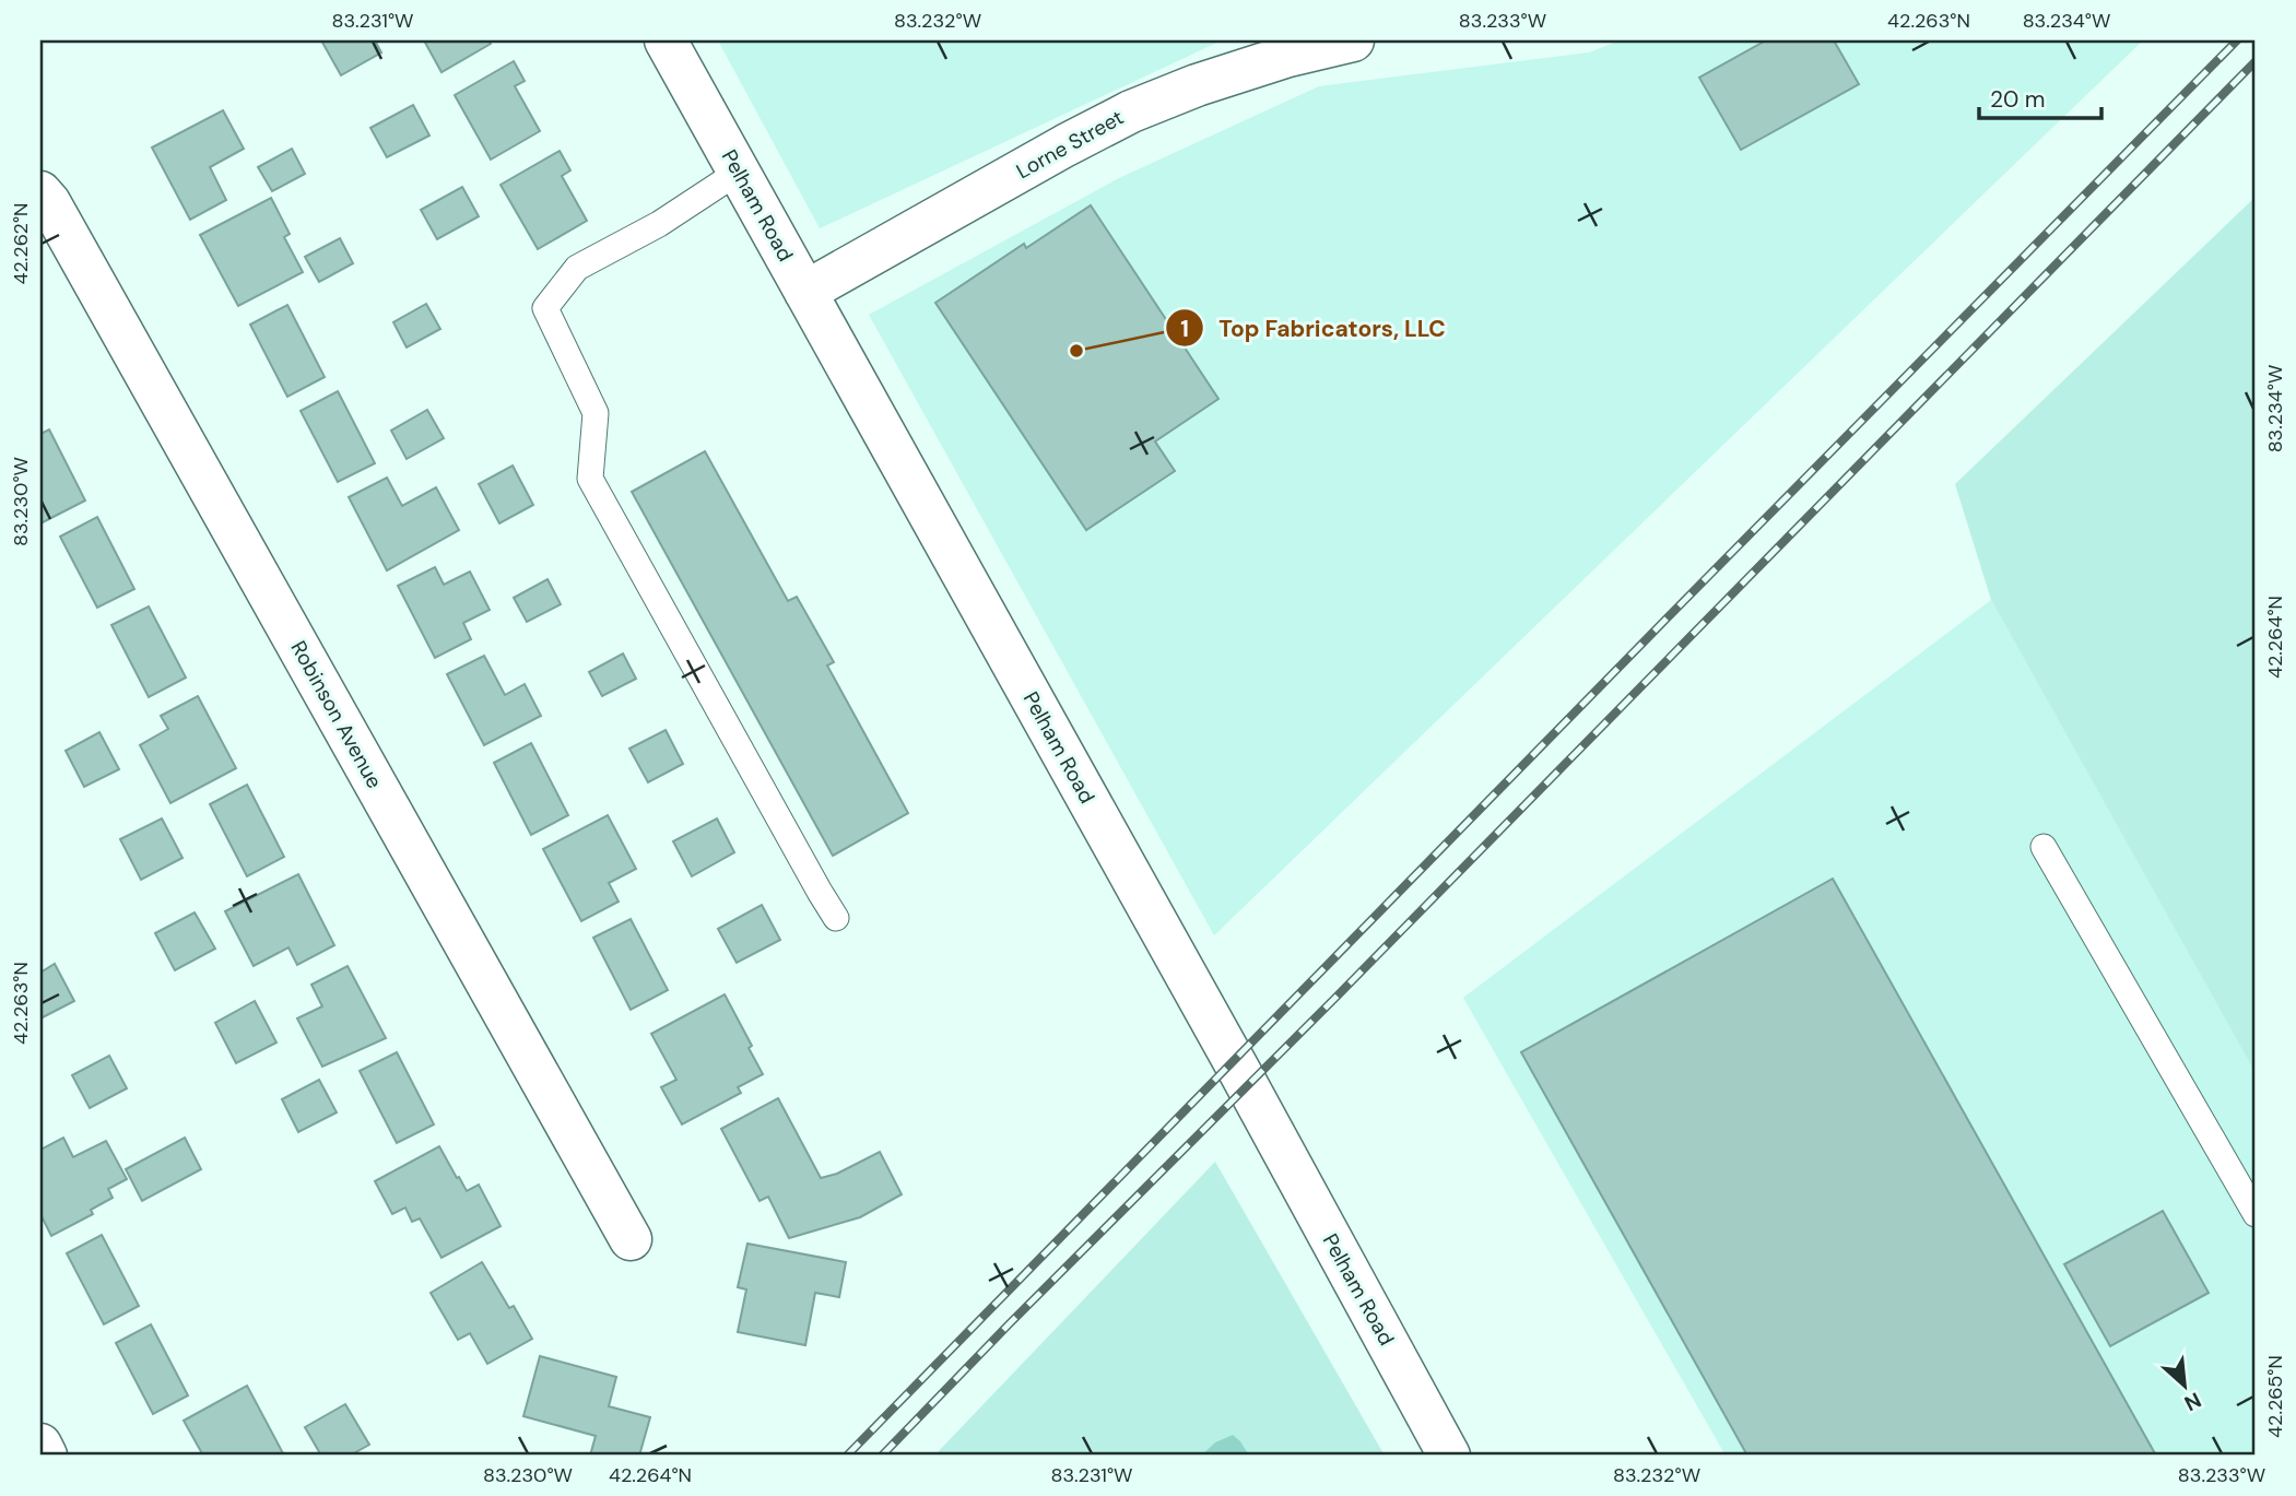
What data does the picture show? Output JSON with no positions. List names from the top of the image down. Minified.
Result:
{"streets":{"street":["Lorne Street","Pelham Road","Robinson Avenue"]},"crossings":[["Lorne Street","Pelham Road"]],"places":["Top Fabricators, LLC"],"scale_bar":"20 m","north":"bottom right","coordinates":["83.231°W","83.232°W","83.233°W","42.263°N","83.234°W","42.262°N","83.230°W","42.264°N","42.265°N"]}
